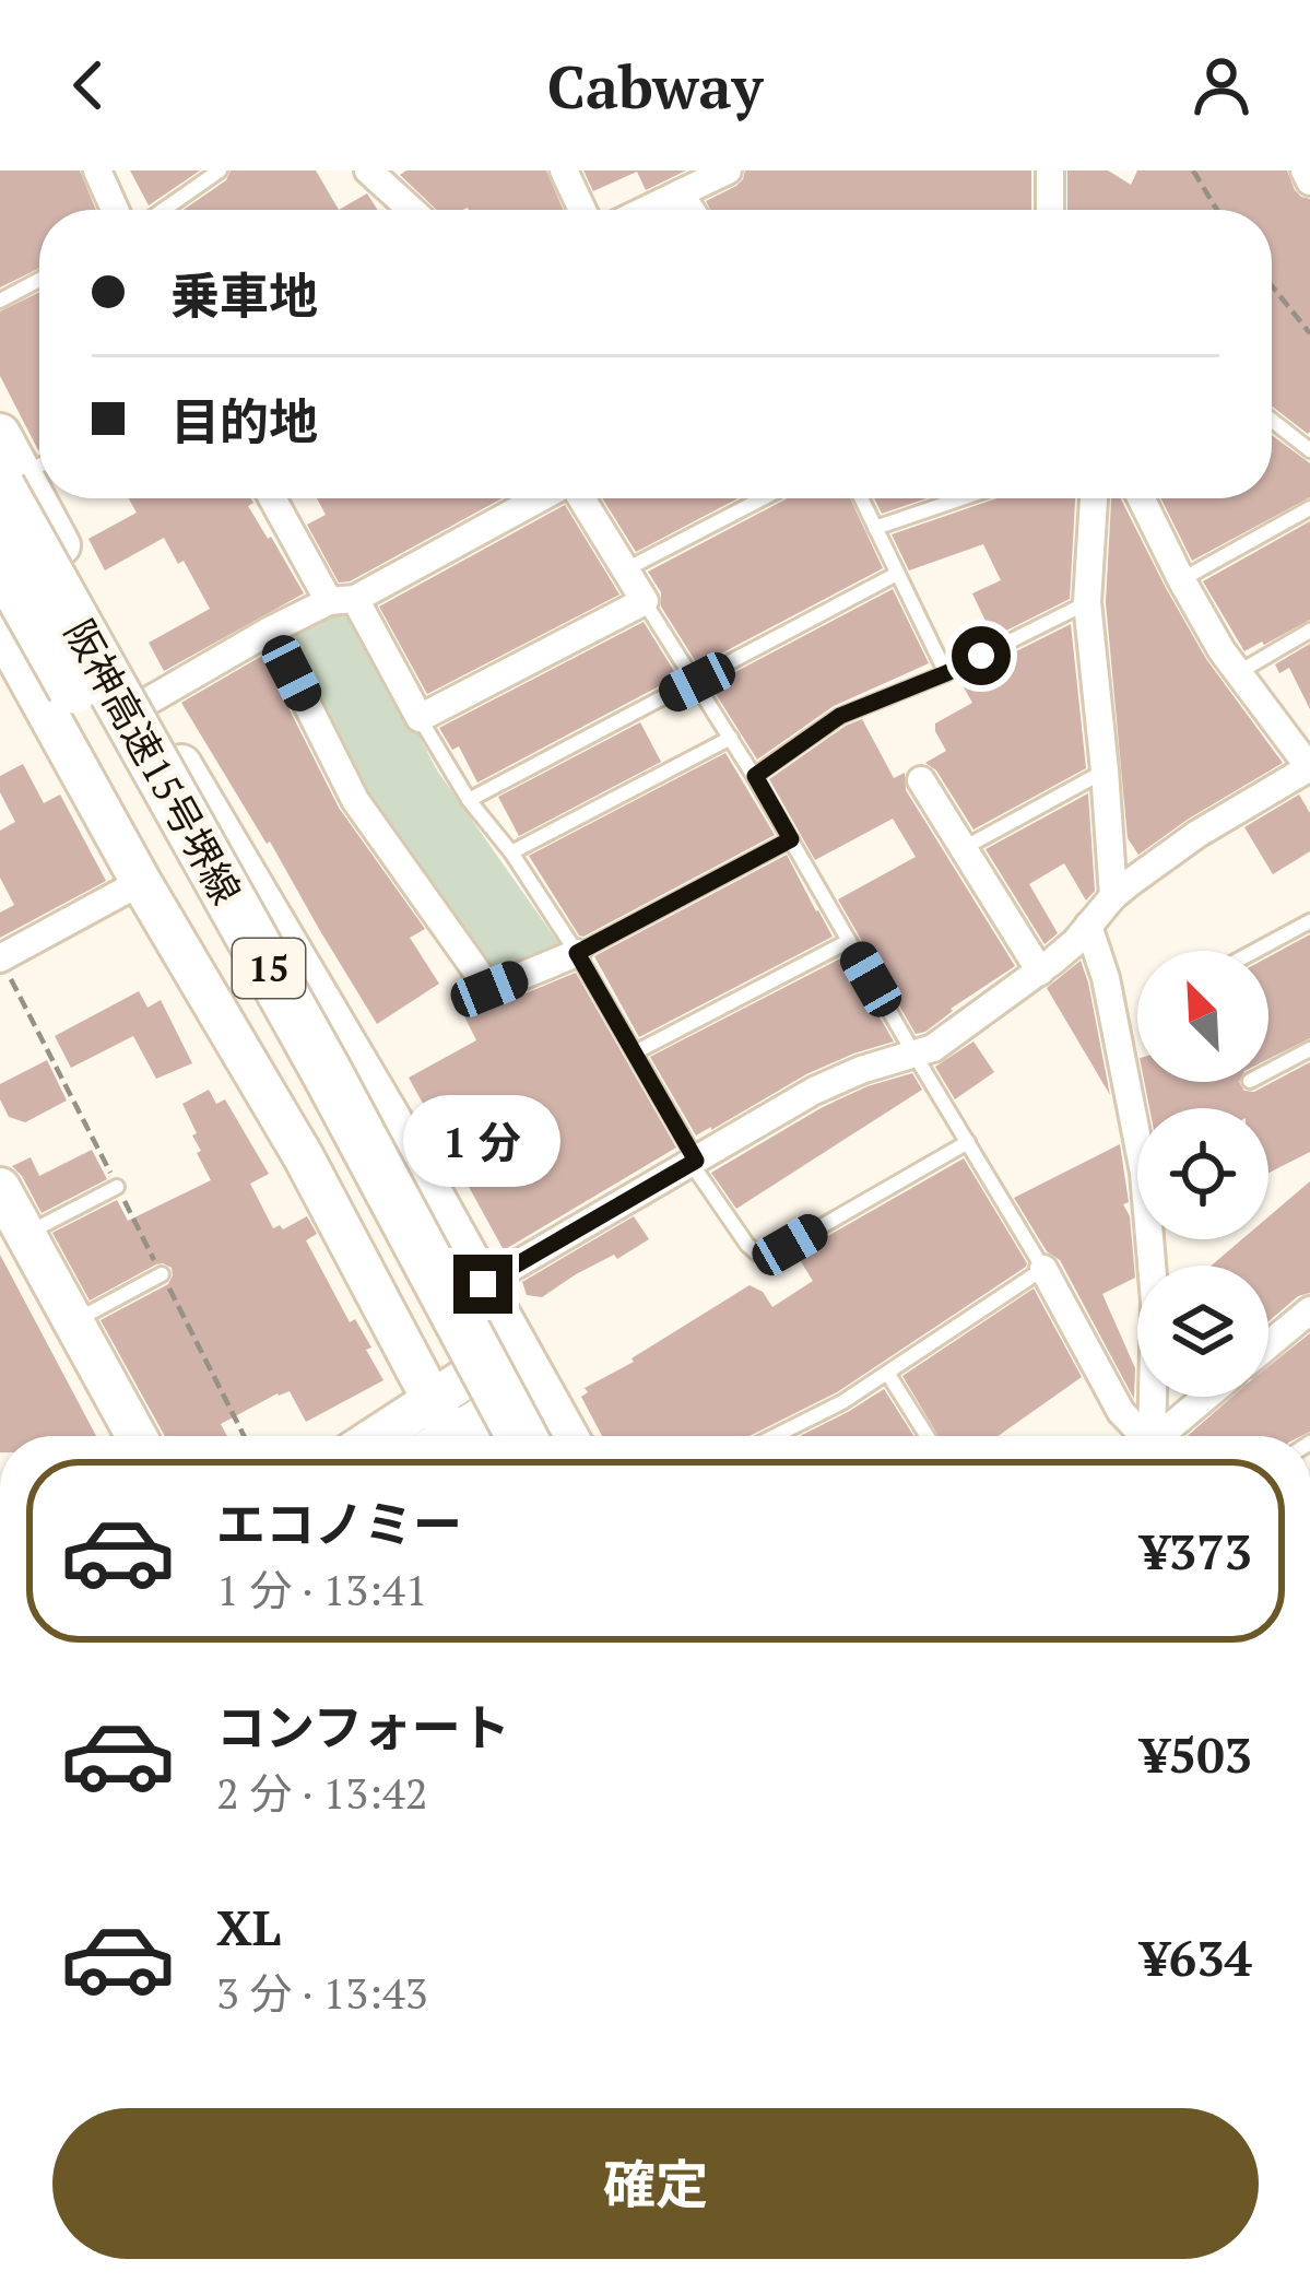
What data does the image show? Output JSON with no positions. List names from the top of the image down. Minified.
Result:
{"streets":{"highway":["阪神高速15号堺線","15"]},"north":"top left","page":{"header":"Cabway","banner":["乗車地","目的地"],"bubble":"1 分","list":[{"name":"エコノミー","note":"1 分 · 13:41","value":"¥373"},{"name":"コンフォート","note":"2 分 · 13:42","value":"¥503"},{"name":"XL","note":"3 分 · 13:43","value":"¥634"}],"buttons":"確定"}}
